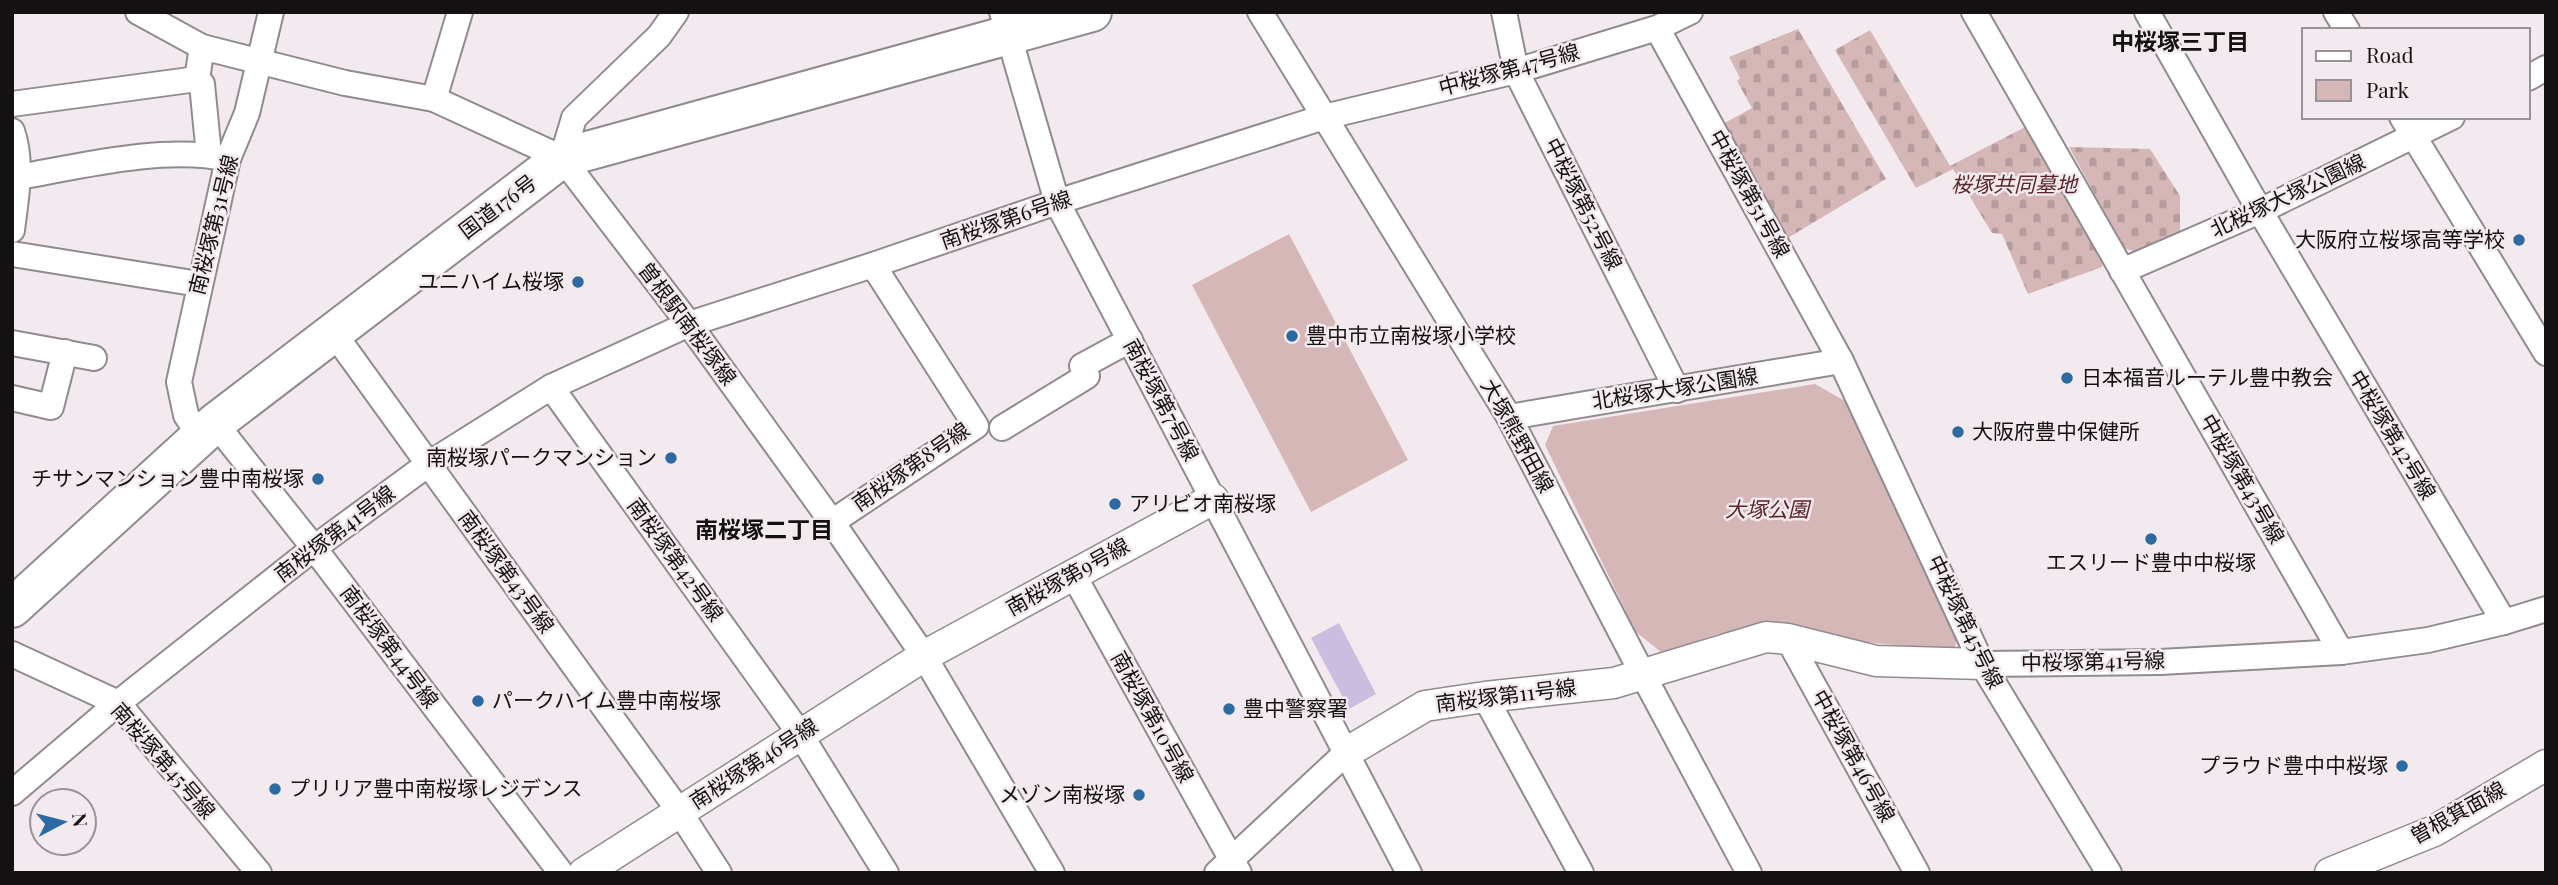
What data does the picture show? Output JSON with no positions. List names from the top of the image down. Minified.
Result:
{"streets":{"highway":["国道176号"],"street":["中桜塚第47号線","中桜塚第51号線","北桜塚大塚公園線","中桜塚第52号線","南桜塚第6号線","南桜塚第31号線","曽根駅南桜塚線","南桜塚第7号線","中桜塚第42号線","大塚熊野田線","南桜塚第8号線","中桜塚第43号線","南桜塚第41号線","南桜塚第42号線","南桜塚第43号線","南桜塚第9号線","中桜塚第45号線","南桜塚第44号線","中桜塚第41号線","南桜塚第11号線","南桜塚第10号線","中桜塚第46号線","南桜塚第45号線","南桜塚第46号線","曽根箕面線"]},"crossings":[["中桜塚第47号線","中桜塚第51号線"],["中桜塚第47号線","中桜塚第52号線"],["中桜塚第47号線","南桜塚第6号線"],["中桜塚第47号線","大塚熊野田線"],["中桜塚第51号線","北桜塚大塚公園線"],["中桜塚第51号線","中桜塚第45号線"],["北桜塚大塚公園線","中桜塚第52号線"],["北桜塚大塚公園線","中桜塚第42号線"],["北桜塚大塚公園線","大塚熊野田線"],["北桜塚大塚公園線","中桜塚第43号線"],["北桜塚大塚公園線","中桜塚第45号線"],["国道176号","南桜塚第31号線"],["国道176号","曽根駅南桜塚線"],["国道176号","南桜塚第7号線"],["国道176号","南桜塚第43号線"],["国道176号","南桜塚第44号線"],["南桜塚第6号線","曽根駅南桜塚線"],["南桜塚第6号線","南桜塚第7号線"],["南桜塚第6号線","大塚熊野田線"],["南桜塚第6号線","南桜塚第8号線"],["南桜塚第6号線","南桜塚第41号線"],["南桜塚第31号線","曽根駅南桜塚線"],["南桜塚第31号線","南桜塚第44号線"],["曽根駅南桜塚線","南桜塚第8号線"],["曽根駅南桜塚線","南桜塚第41号線"],["曽根駅南桜塚線","南桜塚第9号線"],["曽根駅南桜塚線","南桜塚第46号線"],["南桜塚第7号線","南桜塚第9号線"],["南桜塚第7号線","南桜塚第11号線"],["中桜塚第42号線","中桜塚第41号線"],["大塚熊野田線","中桜塚第41号線"],["大塚熊野田線","南桜塚第11号線"],["中桜塚第43号線","中桜塚第41号線"],["南桜塚第41号線","南桜塚第42号線"],["南桜塚第41号線","南桜塚第43号線"],["南桜塚第41号線","南桜塚第44号線"],["南桜塚第41号線","南桜塚第45号線"],["南桜塚第42号線","南桜塚第46号線"],["南桜塚第43号線","南桜塚第46号線"],["南桜塚第9号線","南桜塚第10号線"],["南桜塚第9号線","南桜塚第46号線"],["中桜塚第45号線","中桜塚第41号線"],["中桜塚第41号線","南桜塚第11号線"],["中桜塚第41号線","中桜塚第46号線"],["南桜塚第11号線","南桜塚第10号線"]],"districts":["中桜塚三丁目","南桜塚二丁目"],"parks":["桜塚共同墓地","大塚公園"],"places":["大阪府立桜塚高等学校","ユニハイム桜塚","豊中市立南桜塚小学校","日本福音ルーテル豊中教会","大阪府豊中保健所","南桜塚パークマンション","チサンマンション豊中南桜塚","アリビオ南桜塚","エスリード豊中中桜塚","パークハイム豊中南桜塚","豊中警察署","プラウド豊中中桜塚","プリリア豊中南桜塚レジデンス","メゾン南桜塚"],"legend":["Road","Park"],"north":"right"}
